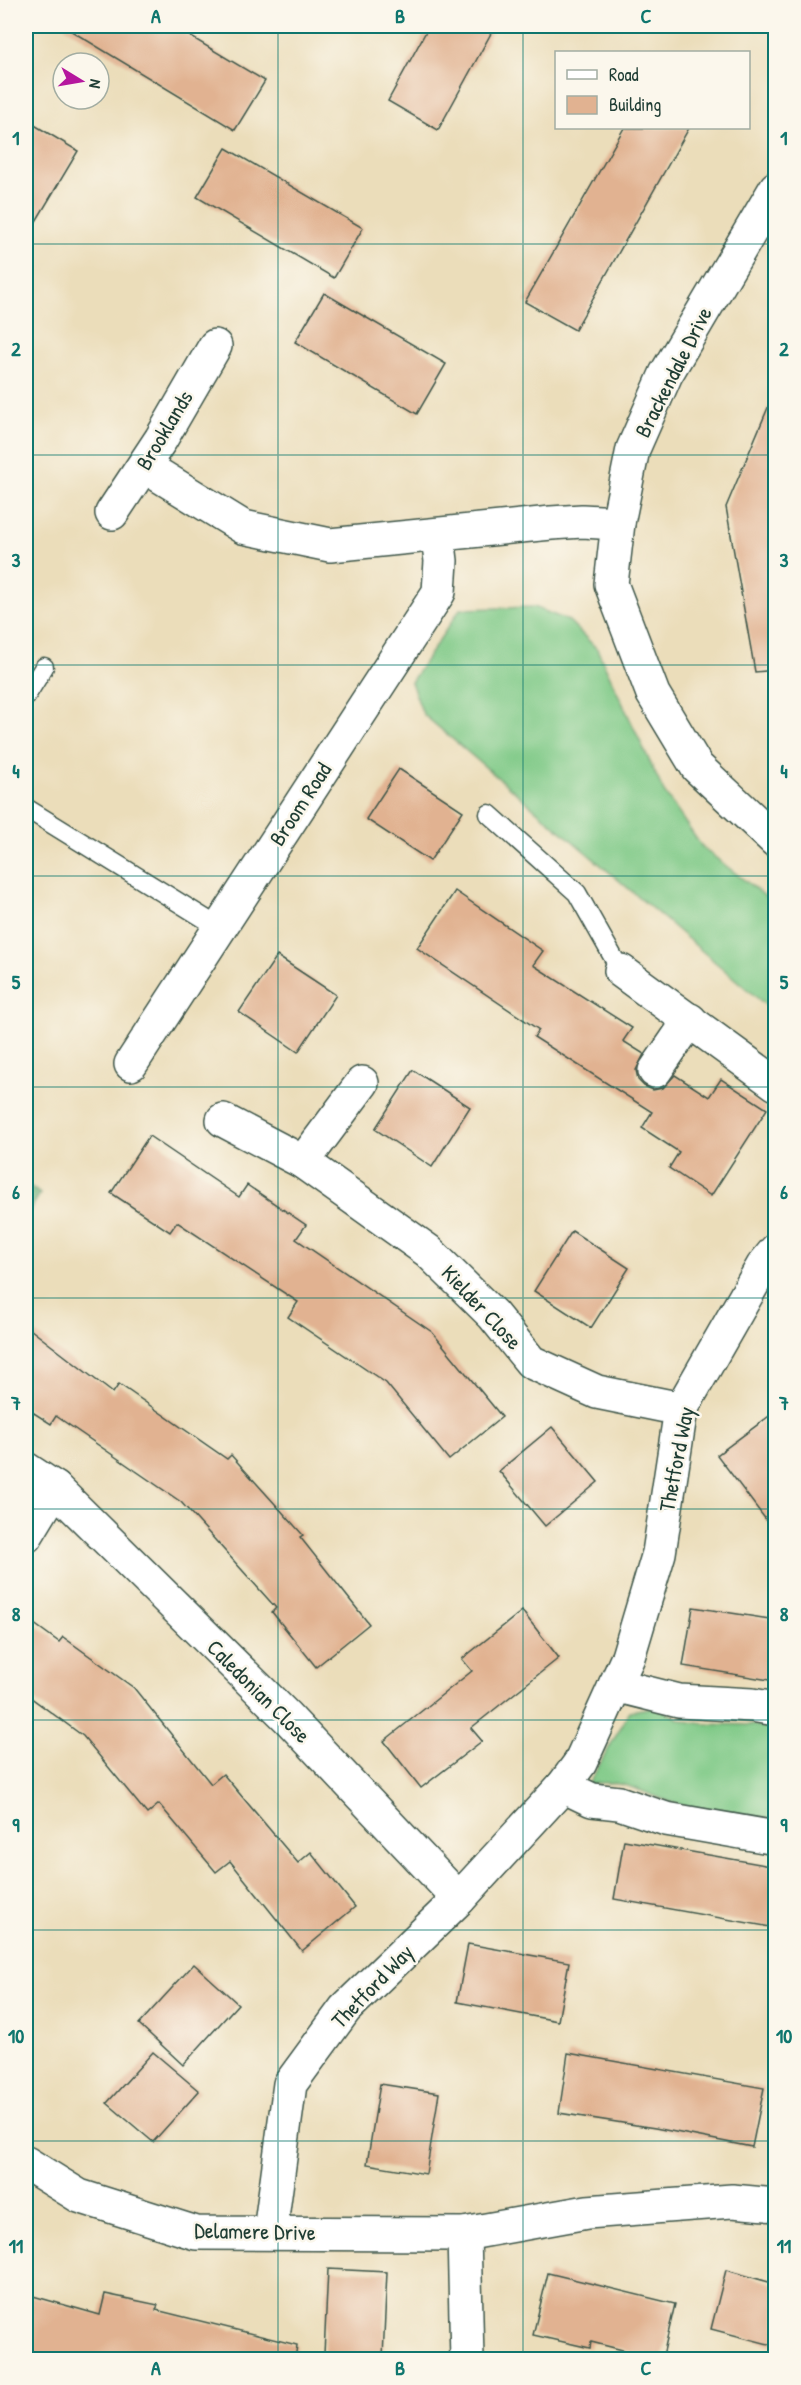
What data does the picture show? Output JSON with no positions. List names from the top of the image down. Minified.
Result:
{"streets":{"street":["Brackendale Drive","Brooklands","Broom Road","Kielder Close","Thetford Way","Caledonian Close","Delamere Drive"]},"crossings":[["Kielder Close","Thetford Way"],["Thetford Way","Caledonian Close"],["Thetford Way","Delamere Drive"]],"legend":["Road","Building"],"north":"right","grid":{"columns":["A","B","C"],"rows":["1","2","3","4","5","6","7","8","9","10","11"]}}
